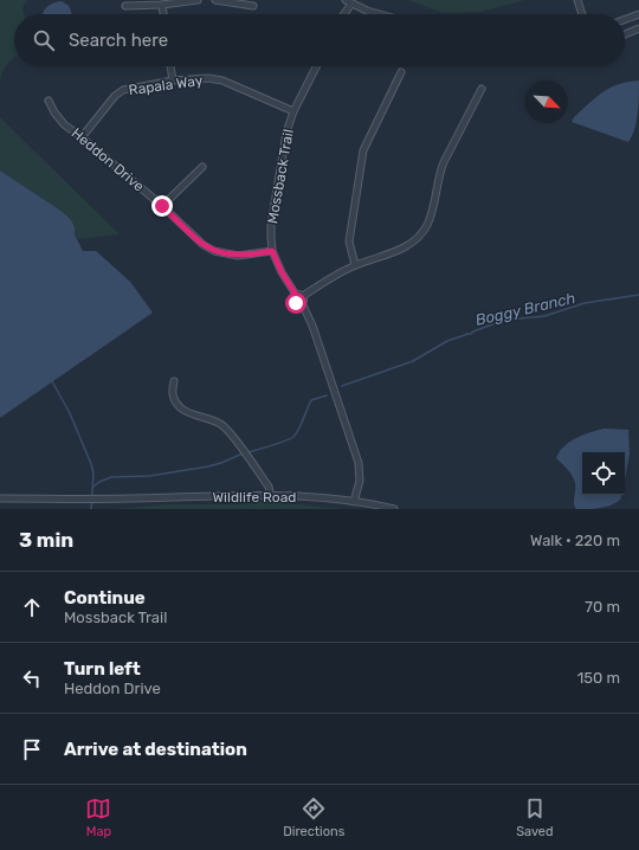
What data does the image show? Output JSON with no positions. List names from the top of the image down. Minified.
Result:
{"streets":{"street":["Rapala Way","Heddon Drive","Mossback Trail","Wildlife Road"]},"crossings":[["Rapala Way","Heddon Drive"],["Rapala Way","Mossback Trail"],["Heddon Drive","Mossback Trail"],["Mossback Trail","Wildlife Road"]],"water":["Boggy Branch"],"north":"bottom right","page":{"search":"Search here","heading":["3 min","Walk · 220 m"],"list":[["Continue","Mossback Trail","70 m"],["Turn left","Heddon Drive","150 m"],"Arrive at destination"],"nav":["Map","Directions","Saved"]}}
